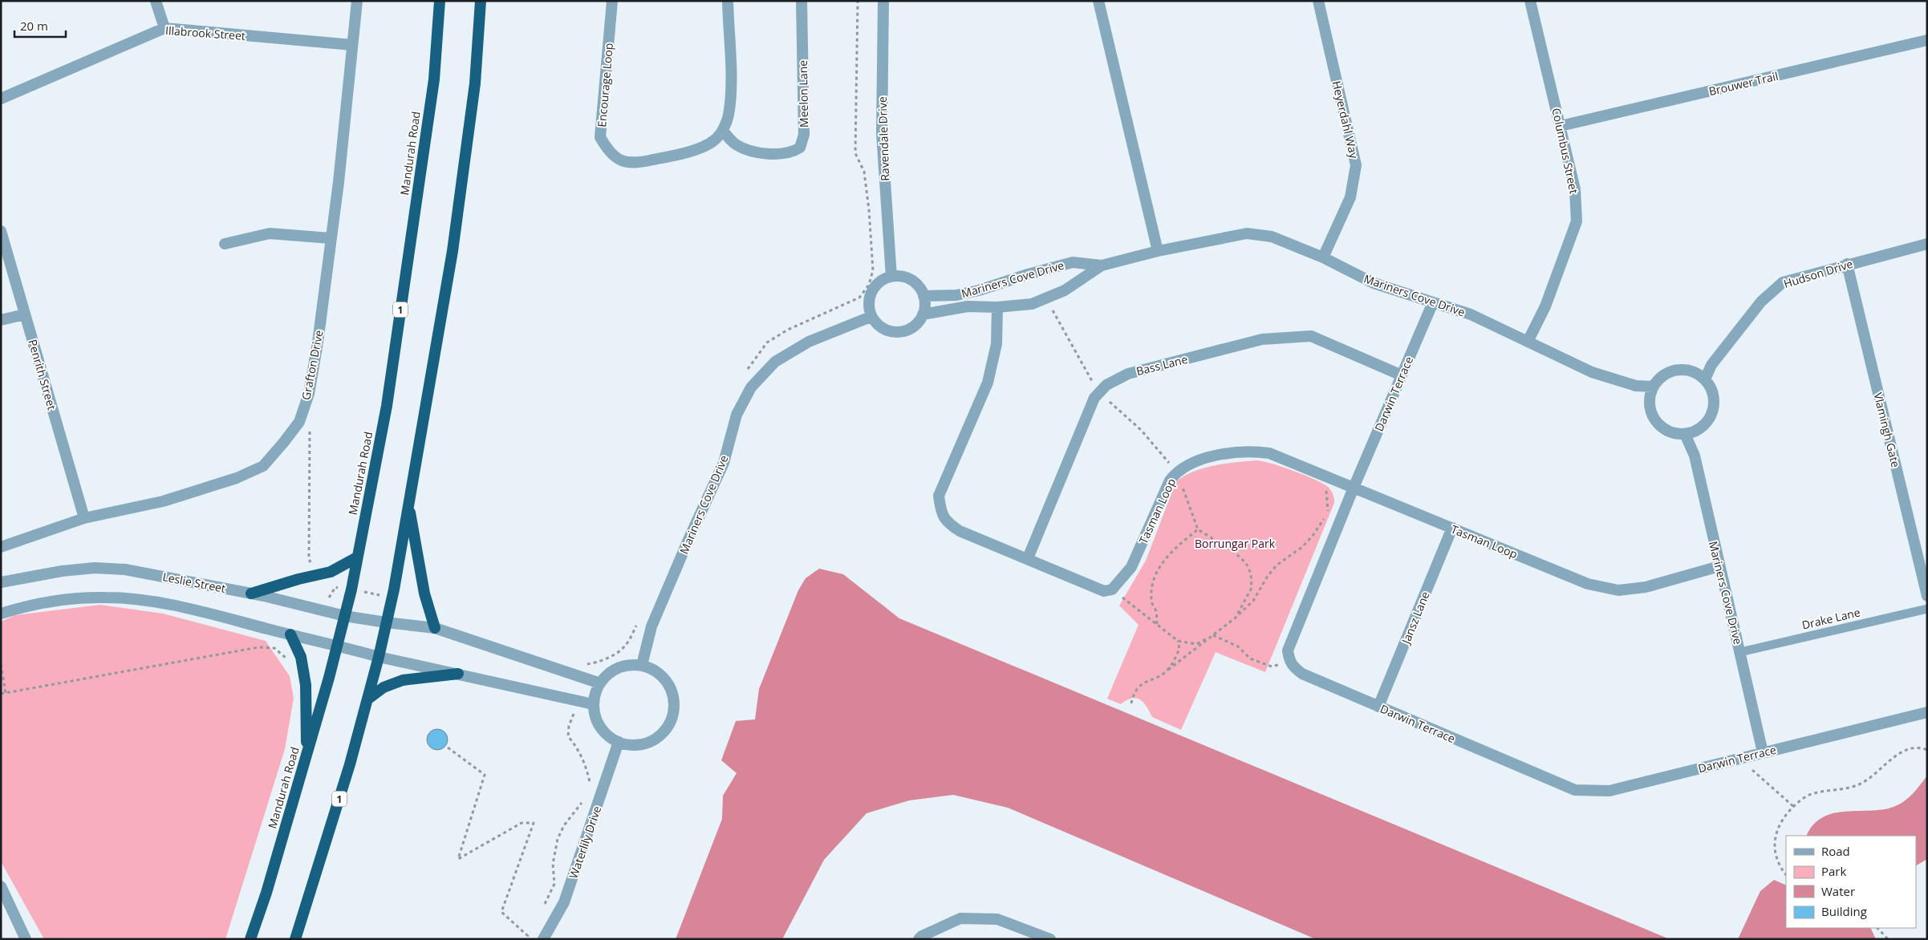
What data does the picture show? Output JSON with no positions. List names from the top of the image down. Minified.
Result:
{"streets":{"highway":["Mandurah Road","1"],"street":["Illabrook Street","Brouwer Trail","Encourage Loop","Meelon Lane","Heyerdahl Way","Ravendale Drive","Columbus Street","Hudson Drive","Mariners Cove Drive","Grafton Drive","Bass Lane","Penrith Street","Darwin Terrace","Vlamingh Gate","Tasman Loop","Leslie Street","Jansz Lane","Waterlily Drive"],"lane":["Drake Lane"]},"crossings":[["Illabrook Street","Grafton Drive"],["Brouwer Trail","Columbus Street"],["Encourage Loop","Meelon Lane"],["Heyerdahl Way","Mariners Cove Drive"],["Ravendale Drive","Mariners Cove Drive"],["Columbus Street","Mariners Cove Drive"],["Mandurah Road","Leslie Street"],["Hudson Drive","Mariners Cove Drive"],["Hudson Drive","Vlamingh Gate"],["Mariners Cove Drive","Darwin Terrace"],["Mariners Cove Drive","Tasman Loop"],["Mariners Cove Drive","Drake Lane"],["Mariners Cove Drive","Waterlily Drive"],["1","Leslie Street"],["Grafton Drive","Penrith Street"],["Bass Lane","Darwin Terrace"],["Darwin Terrace","Tasman Loop"],["Darwin Terrace","Jansz Lane"],["Tasman Loop","Jansz Lane"]],"parks":["Borrungar Park"],"legend":["Road","Park","Water","Building"],"scale_bar":"20 m"}
